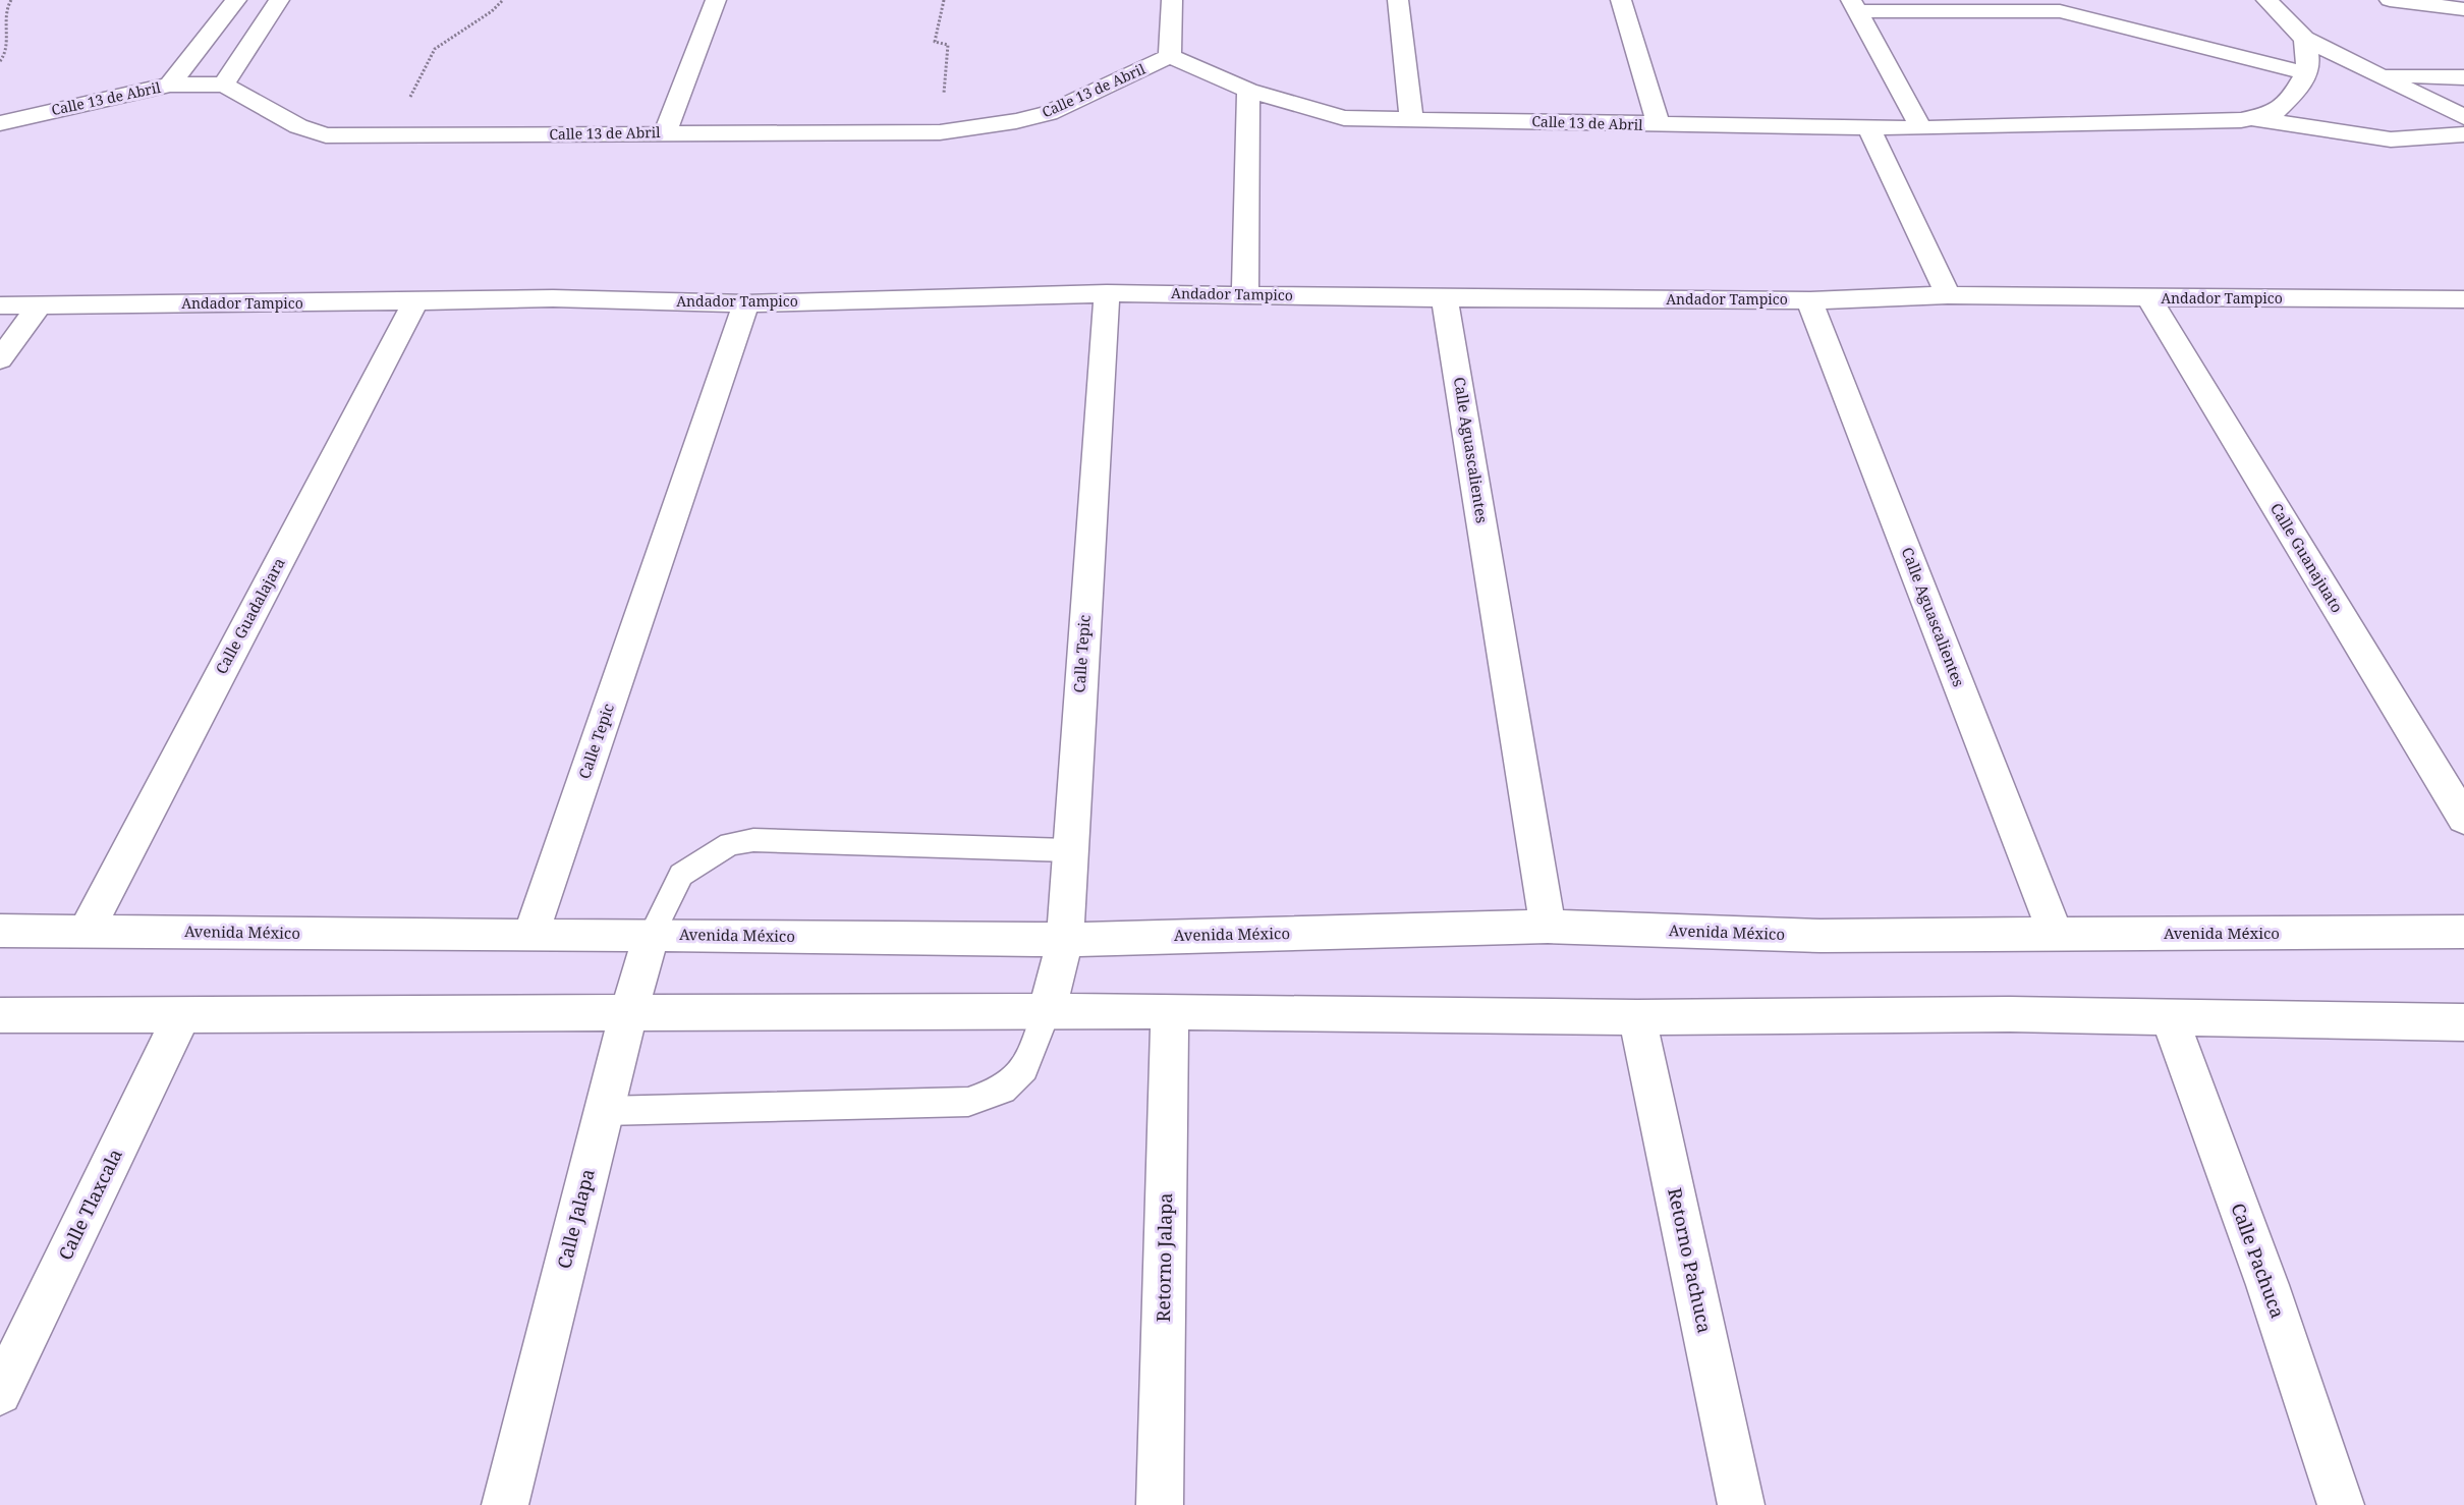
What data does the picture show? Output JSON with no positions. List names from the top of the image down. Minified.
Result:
{"streets":{"street":["Calle 13 de Abril","Andador Tampico","Calle Aguascalientes","Calle Guanajuato","Calle Guadalajara","Calle Tepic","Avenida México","Calle Tlaxcala","Calle Jalapa","Retorno Jalapa","Retorno Pachuca","Calle Pachuca"]},"crossings":[["Andador Tampico","Calle Aguascalientes"],["Andador Tampico","Calle Guanajuato"],["Andador Tampico","Calle Guadalajara"],["Andador Tampico","Calle Tepic"],["Calle Aguascalientes","Avenida México"],["Calle Guadalajara","Avenida México"],["Calle Tepic","Avenida México"],["Avenida México","Calle Jalapa"]]}
